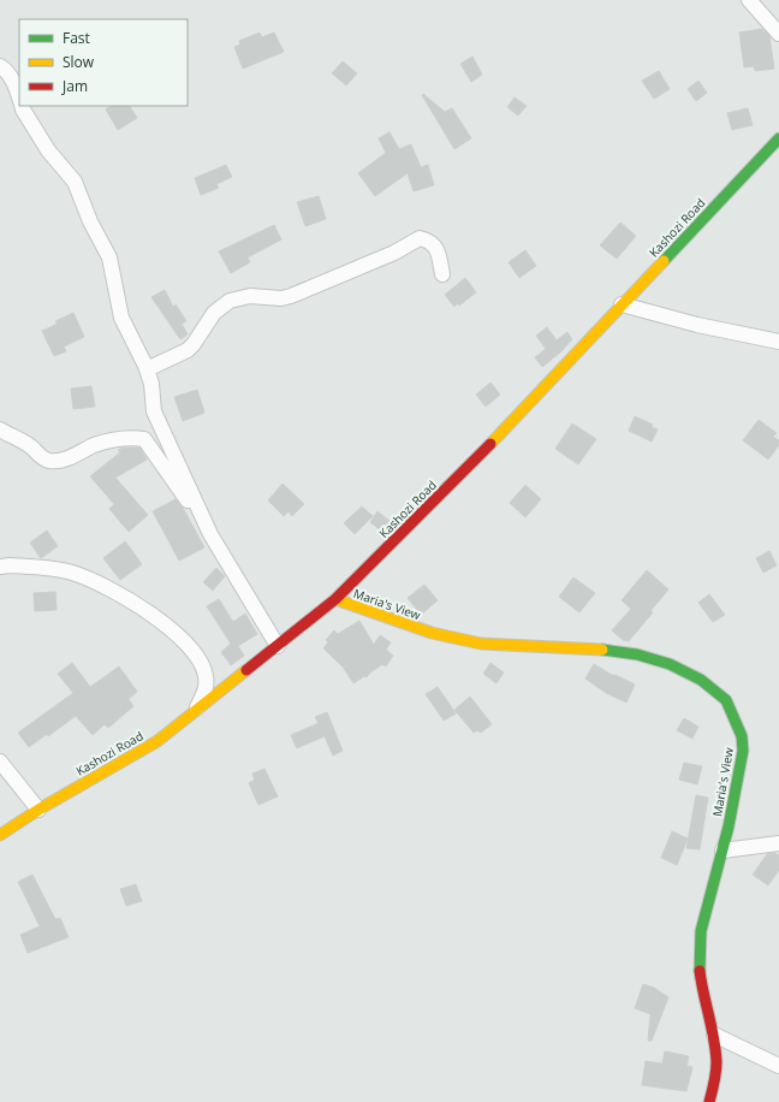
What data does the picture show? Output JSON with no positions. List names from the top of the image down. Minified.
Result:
{"streets":{"main road":["Kashozi Road","Maria's View"]},"crossings":[["Kashozi Road","Maria's View"]],"legend":["Fast","Slow","Jam"]}
